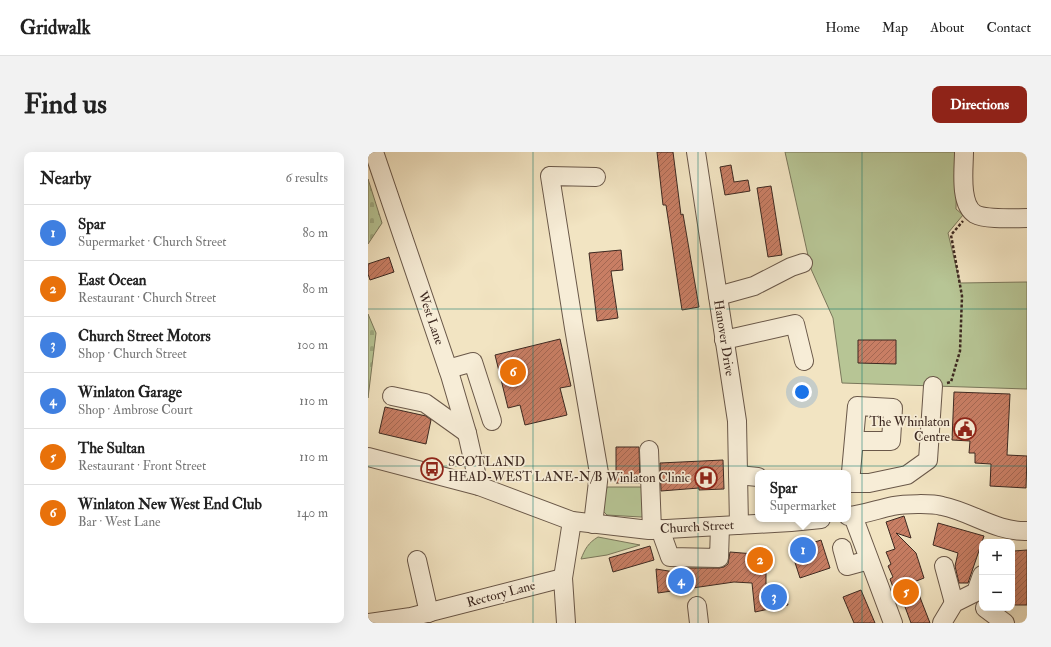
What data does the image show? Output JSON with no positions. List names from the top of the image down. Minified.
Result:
{"streets":{"street":["West Lane","Hanover Drive","Church Street","Rectory Lane"]},"crossings":[["West Lane","Church Street"],["Hanover Drive","Church Street"]],"places":{"public building":["The Whinlaton Centre"],"bus stop":["SCOTLAND HEAD-WEST LANE-N/B"],"hospital":["Winlaton Clinic"]},"page":{"header":"Gridwalk","nav":["Home","Map","About","Contact"],"buttons":"Directions","title":"Find us","heading":["Nearby","6 results"],"list":[{"mark":"1","name":"Spar","note":"Supermarket · Church Street","value":"80 m"},{"mark":"2","name":"East Ocean","note":"Restaurant · Church Street","value":"80 m"},{"mark":"3","name":"Church Street Motors","note":"Shop · Church Street","value":"100 m"},{"mark":"4","name":"Winlaton Garage","note":"Shop · Ambrose Court","value":"110 m"},{"mark":"5","name":"The Sultan","note":"Restaurant · Front Street","value":"110 m"},{"mark":"6","name":"Winlaton New West End Club","note":"Bar · West Lane","value":"140 m"}],"pins":["6","1","2","4","5","3"],"popup":["Spar","Supermarket"],"map_buttons":["+","−"]}}
